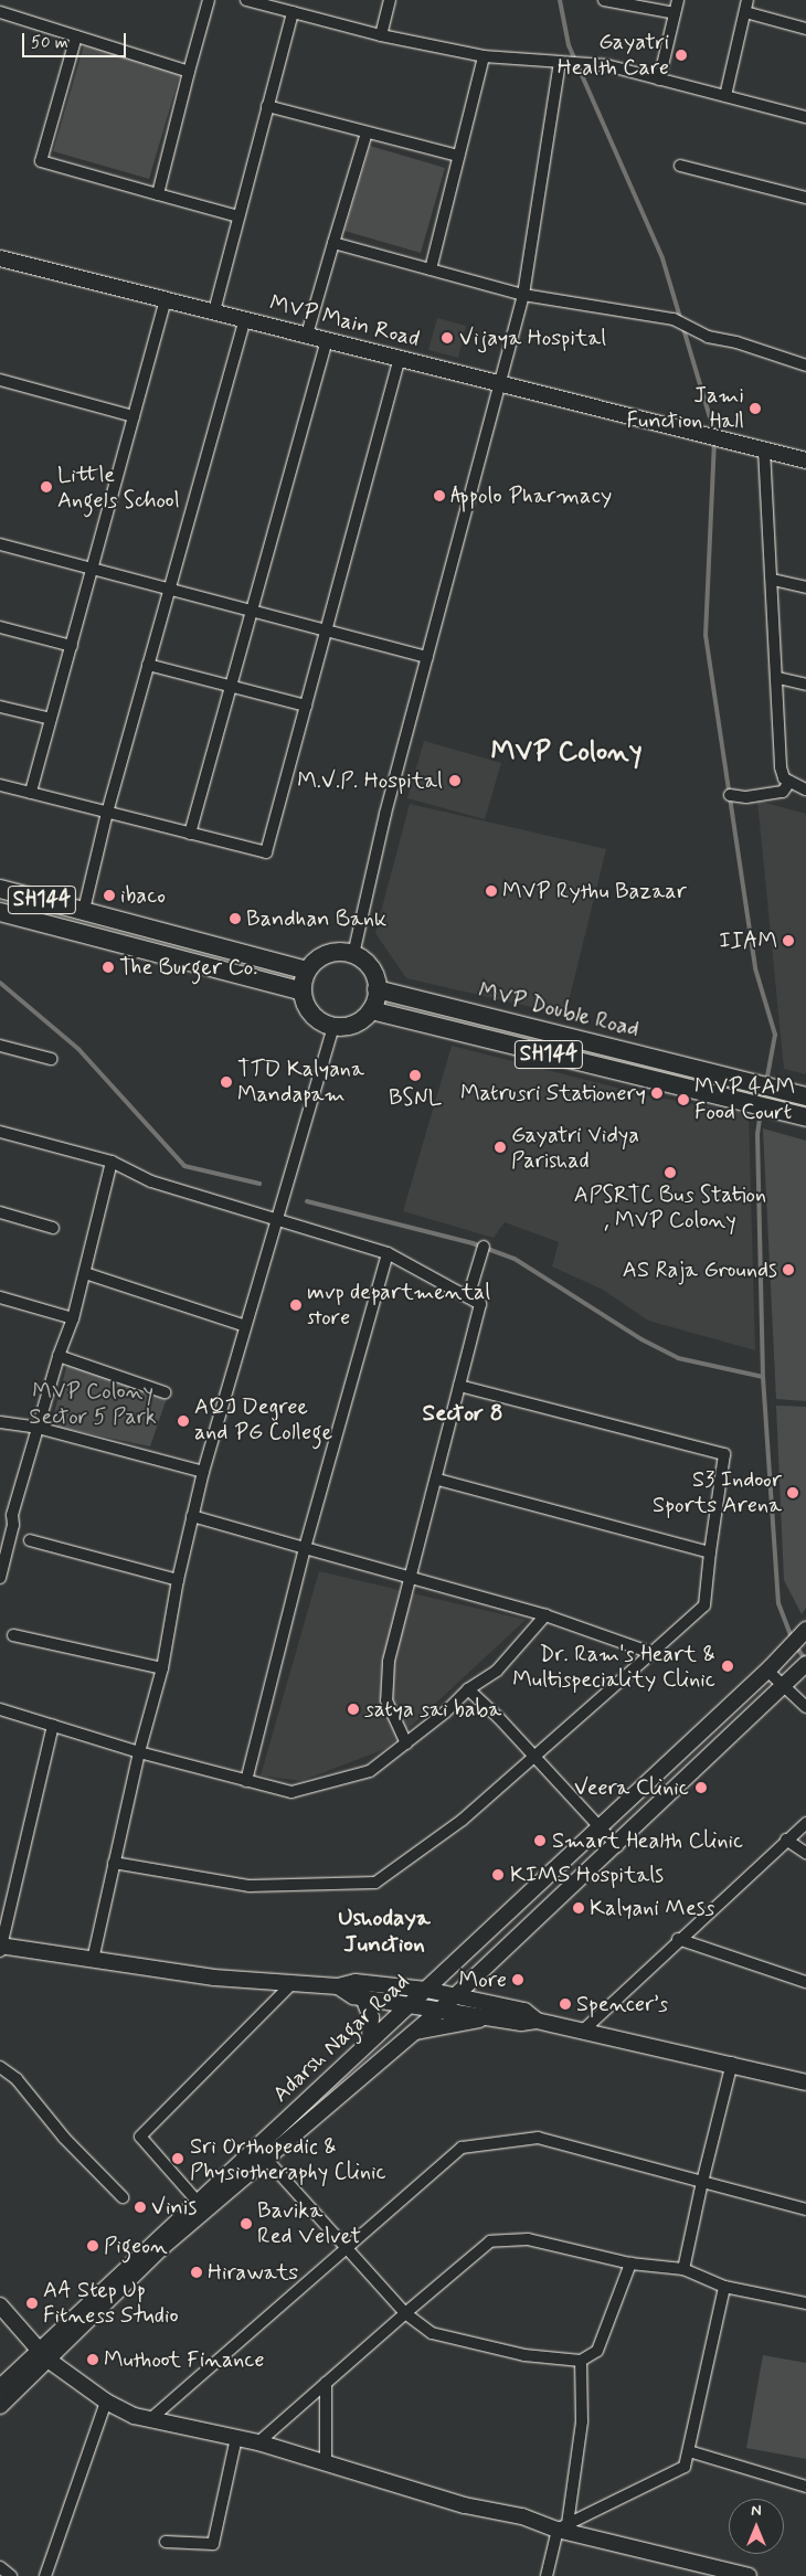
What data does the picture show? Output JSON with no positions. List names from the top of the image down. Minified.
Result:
{"streets":{"main road":["SH144","MVP Double Road"],"street":["MVP Main Road","Adarsh Nagar Road"]},"crossings":[["SH144","MVP Double Road"]],"districts":["MVP Colony","Sector 8","Ushodaya Junction"],"parks":["MVP Colony Sector 5 Park"],"places":["Gayatri Health Care","Vijaya Hospital","Jami Function Hall","Little Angels School","Appolo Pharmacy","M.V.P. Hospital","MVP Rythu Bazaar","ibaco","Bandhan Bank","IIAM","The Burger Co.","BSNL","TTD Kalyana Mandapam","Matrusri Stationery","MVP 4AM Food Court","Gayatri Vidya Parishad","APSRTC Bus Station , MVP Colony","AS Raja Grounds","mvp departmental store","AQJ Degree and PG College","S3 Indoor Sports Arena","Dr. Ram's Heart & Multispeciality Clinic","satya sai baba","Veera Clinic","Smart Health Clinic","KIMS Hospitals","Kalyani Mess","More","Spencer’s","Sri Orthopedic & Physiotheraphy Clinic","Vinis","Bavika Red Velvet","Pigeon","Hirawats","AA Step Up Fitness Studio","Muthoot Finance"],"scale_bar":"50 m","north":"top"}
